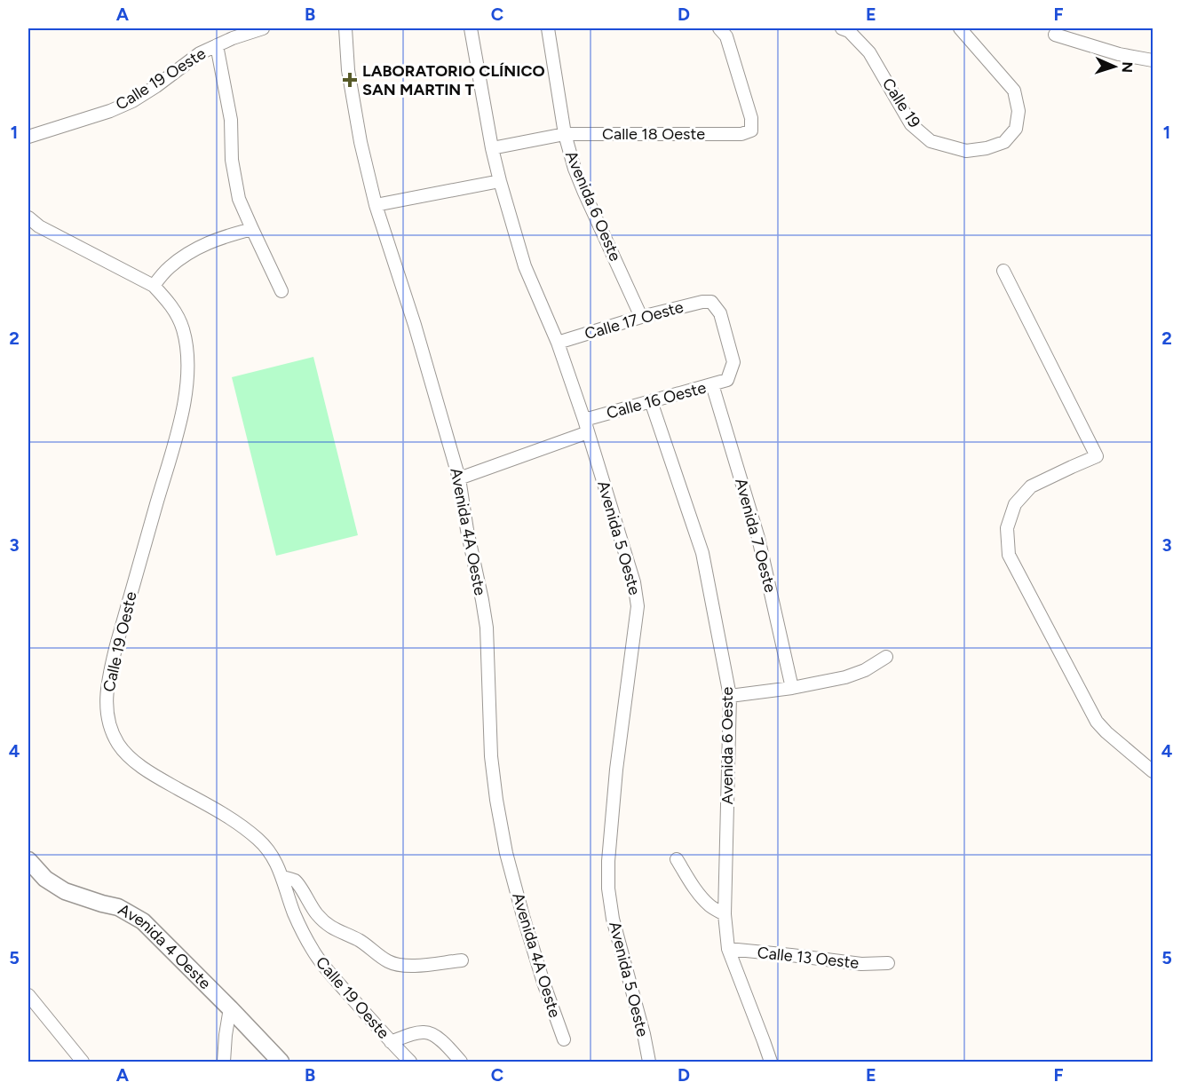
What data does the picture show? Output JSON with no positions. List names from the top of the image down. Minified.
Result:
{"streets":{"main road":["Avenida 4 Oeste"],"street":["Calle 19 Oeste","Calle 19","Calle 18 Oeste","Avenida 6 Oeste","Calle 17 Oeste","Calle 16 Oeste","Avenida 4A Oeste","Avenida 7 Oeste","Avenida 5 Oeste","Calle 13 Oeste"]},"crossings":[["Calle 18 Oeste","Avenida 6 Oeste"],["Calle 18 Oeste","Avenida 5 Oeste"],["Avenida 6 Oeste","Calle 17 Oeste"],["Avenida 6 Oeste","Calle 16 Oeste"],["Avenida 6 Oeste","Calle 13 Oeste"],["Calle 17 Oeste","Calle 16 Oeste"],["Calle 17 Oeste","Avenida 5 Oeste"],["Calle 16 Oeste","Avenida 4A Oeste"],["Calle 16 Oeste","Avenida 7 Oeste"],["Calle 16 Oeste","Avenida 5 Oeste"]],"places":{"health":["LABORATORIO CLÍNICO SAN MARTIN T"]},"north":"right","grid":{"columns":["A","B","C","D","E","F"],"rows":["1","2","3","4","5"]}}
